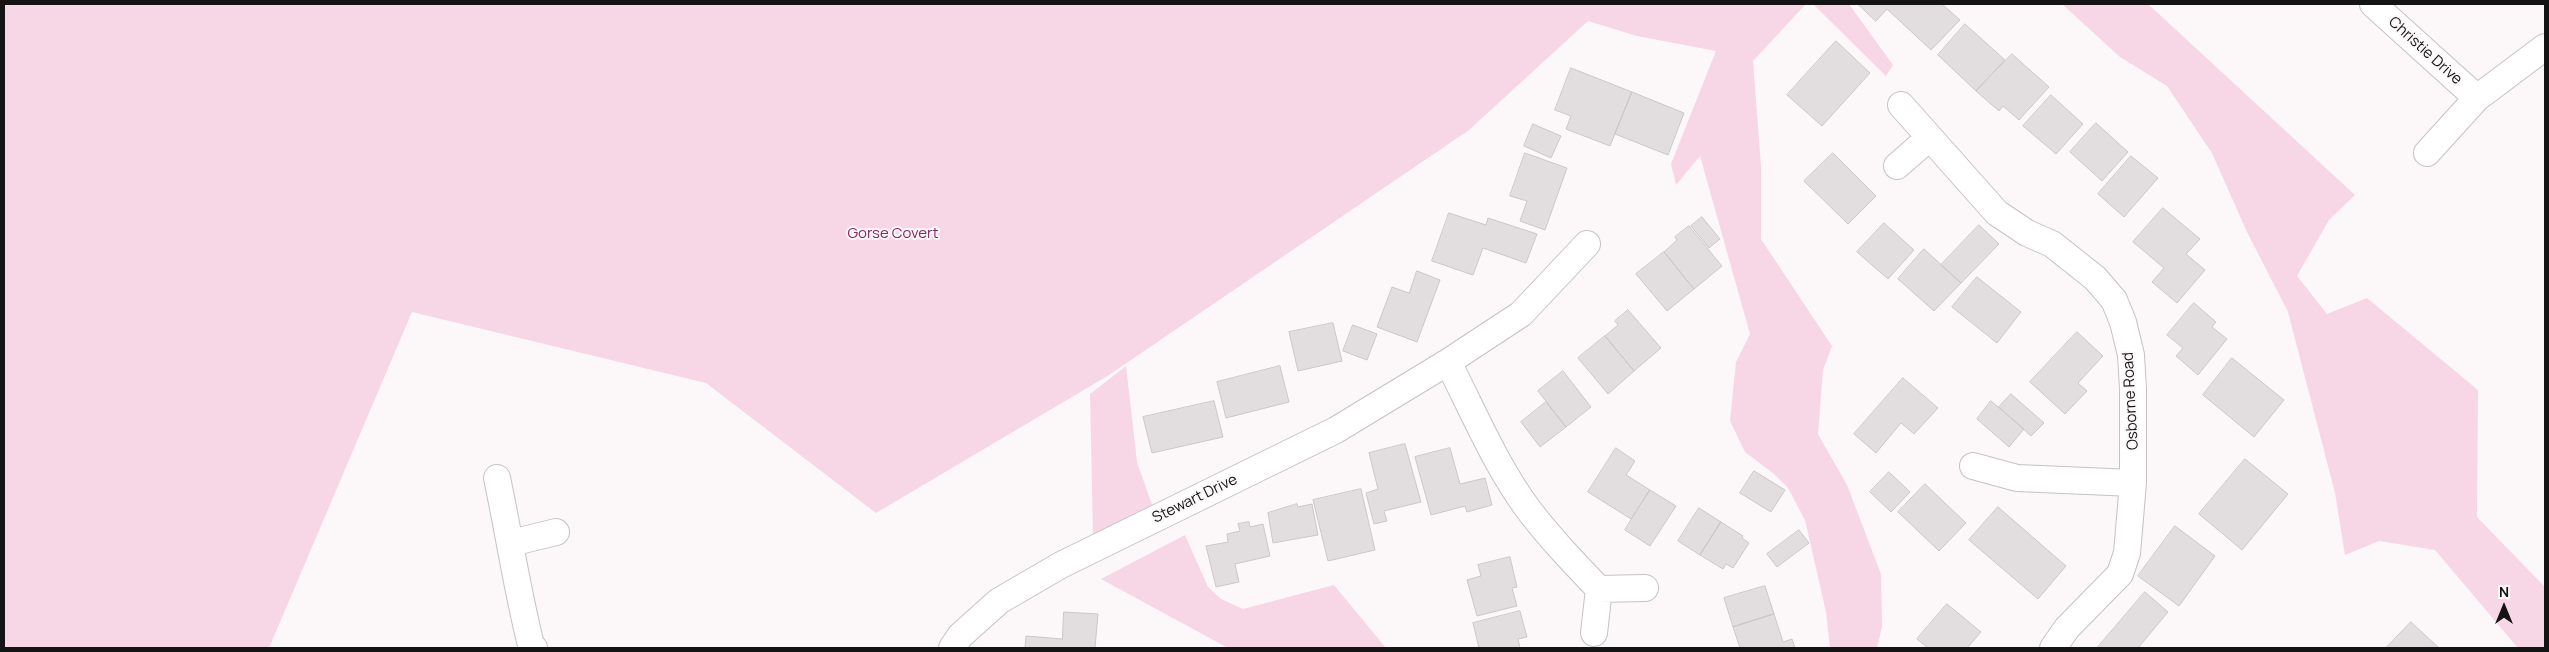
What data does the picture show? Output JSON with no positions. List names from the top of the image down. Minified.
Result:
{"streets":{"street":["Christie Drive","Osborne Road","Stewart Drive"]},"parks":["Gorse Covert"],"north":"top"}
